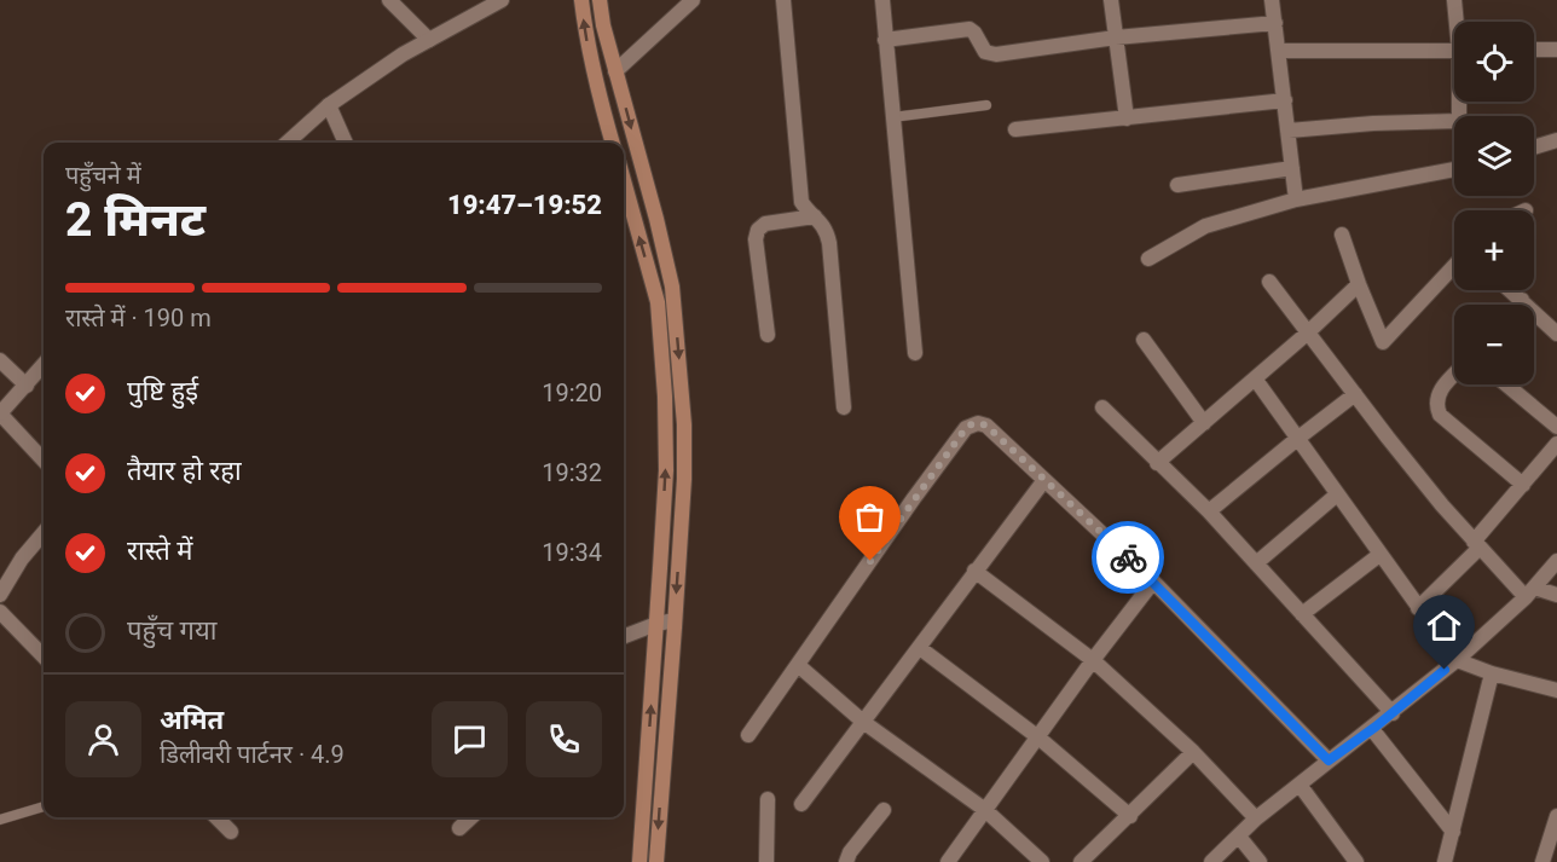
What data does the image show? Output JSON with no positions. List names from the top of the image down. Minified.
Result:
{"page":{"map_buttons":["+","−"],"heading":["2 मिनट","पहुँचने में","19:47–19:52"],"panel":["अमित","डिलीवरी पार्टनर · 4.9"],"bar":"रास्ते में · 190 m","list":[["पुष्टि हुई","19:20"],["तैयार हो रहा","19:32"],["रास्ते में","19:34"],"पहुँच गया"]}}
